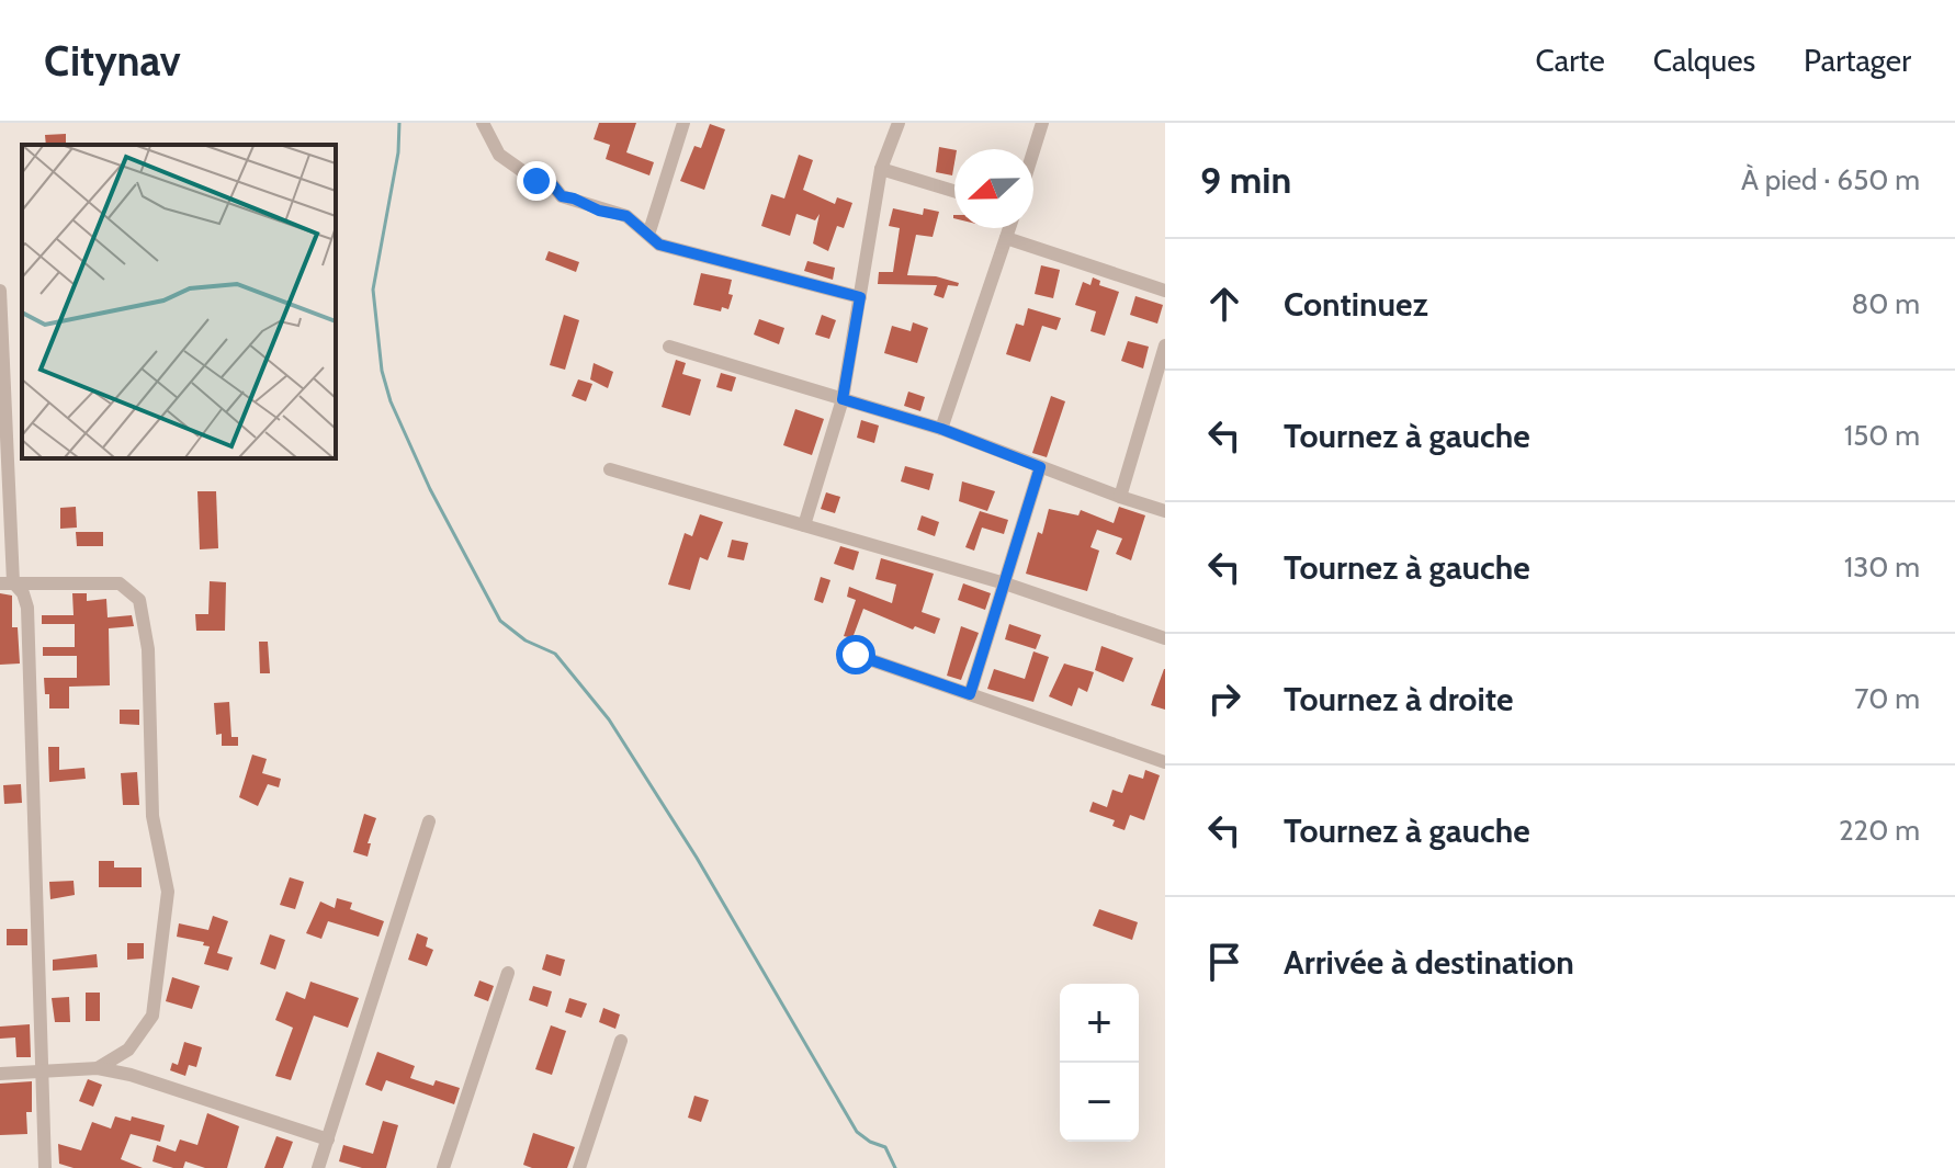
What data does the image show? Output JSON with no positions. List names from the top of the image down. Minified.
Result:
{"north":"left","page":{"header":"Citynav","nav":["Carte","Calques","Partager"],"heading":["9 min","À pied · 650 m"],"list":[["Continuez","80 m"],["Tournez à gauche","150 m"],["Tournez à gauche","130 m"],["Tournez à droite","70 m"],["Tournez à gauche","220 m"],"Arrivée à destination"],"map_buttons":["+","−"]}}
